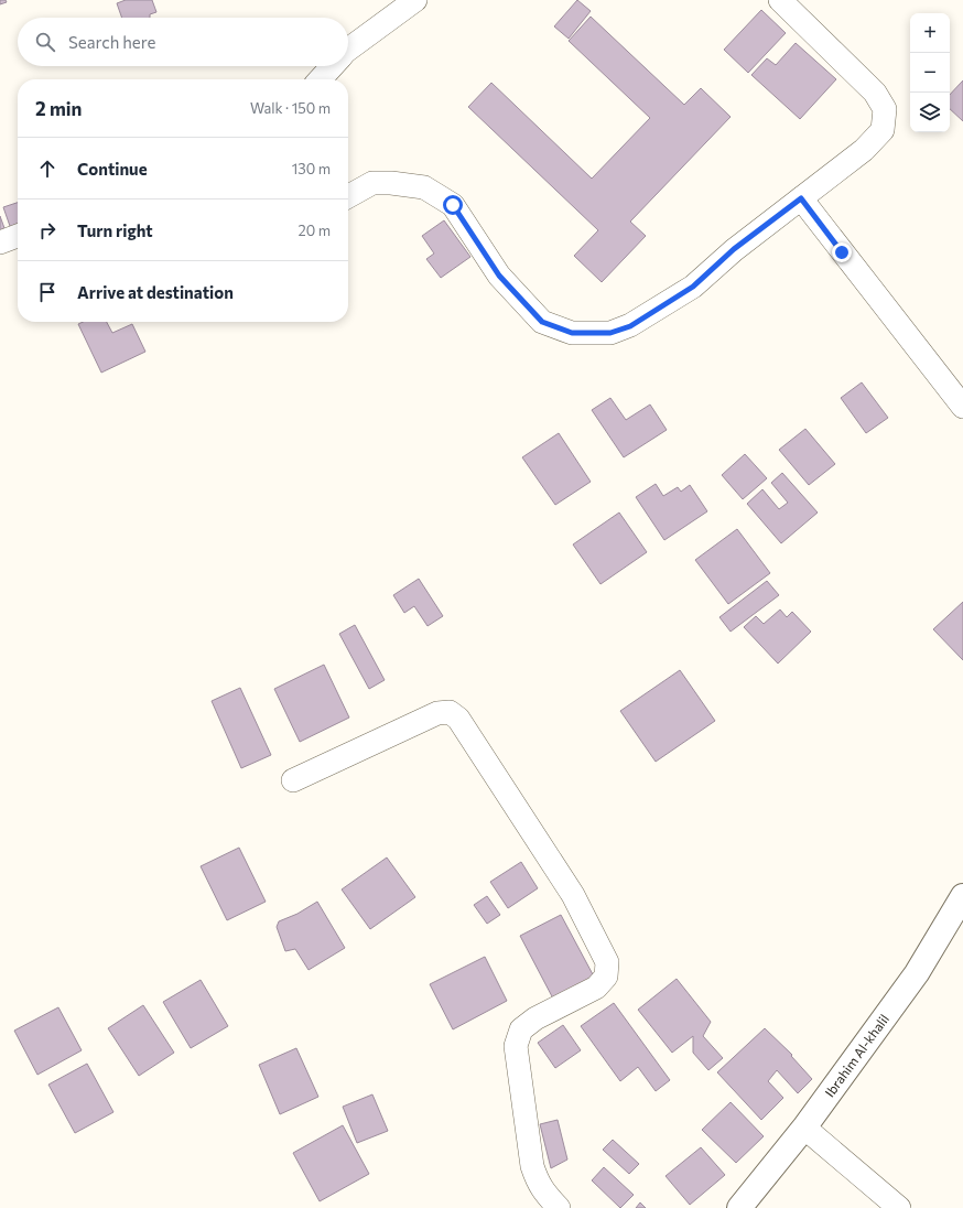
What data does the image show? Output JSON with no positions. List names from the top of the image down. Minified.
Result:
{"streets":{"street":["Ibrahim Al-khalil"]},"page":{"map_buttons":["+","−"],"search":"Search here","heading":["2 min","Walk · 150 m"],"list":[["Continue","130 m"],["Turn right","20 m"],"Arrive at destination"]}}
